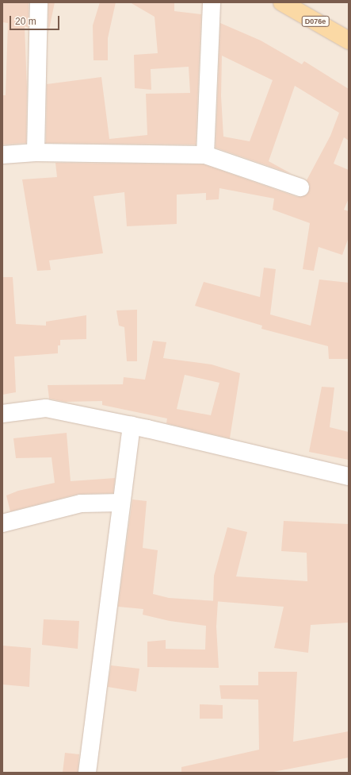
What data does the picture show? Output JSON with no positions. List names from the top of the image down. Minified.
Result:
{"streets":{"main road":["D076e"]},"scale_bar":"20 m"}
